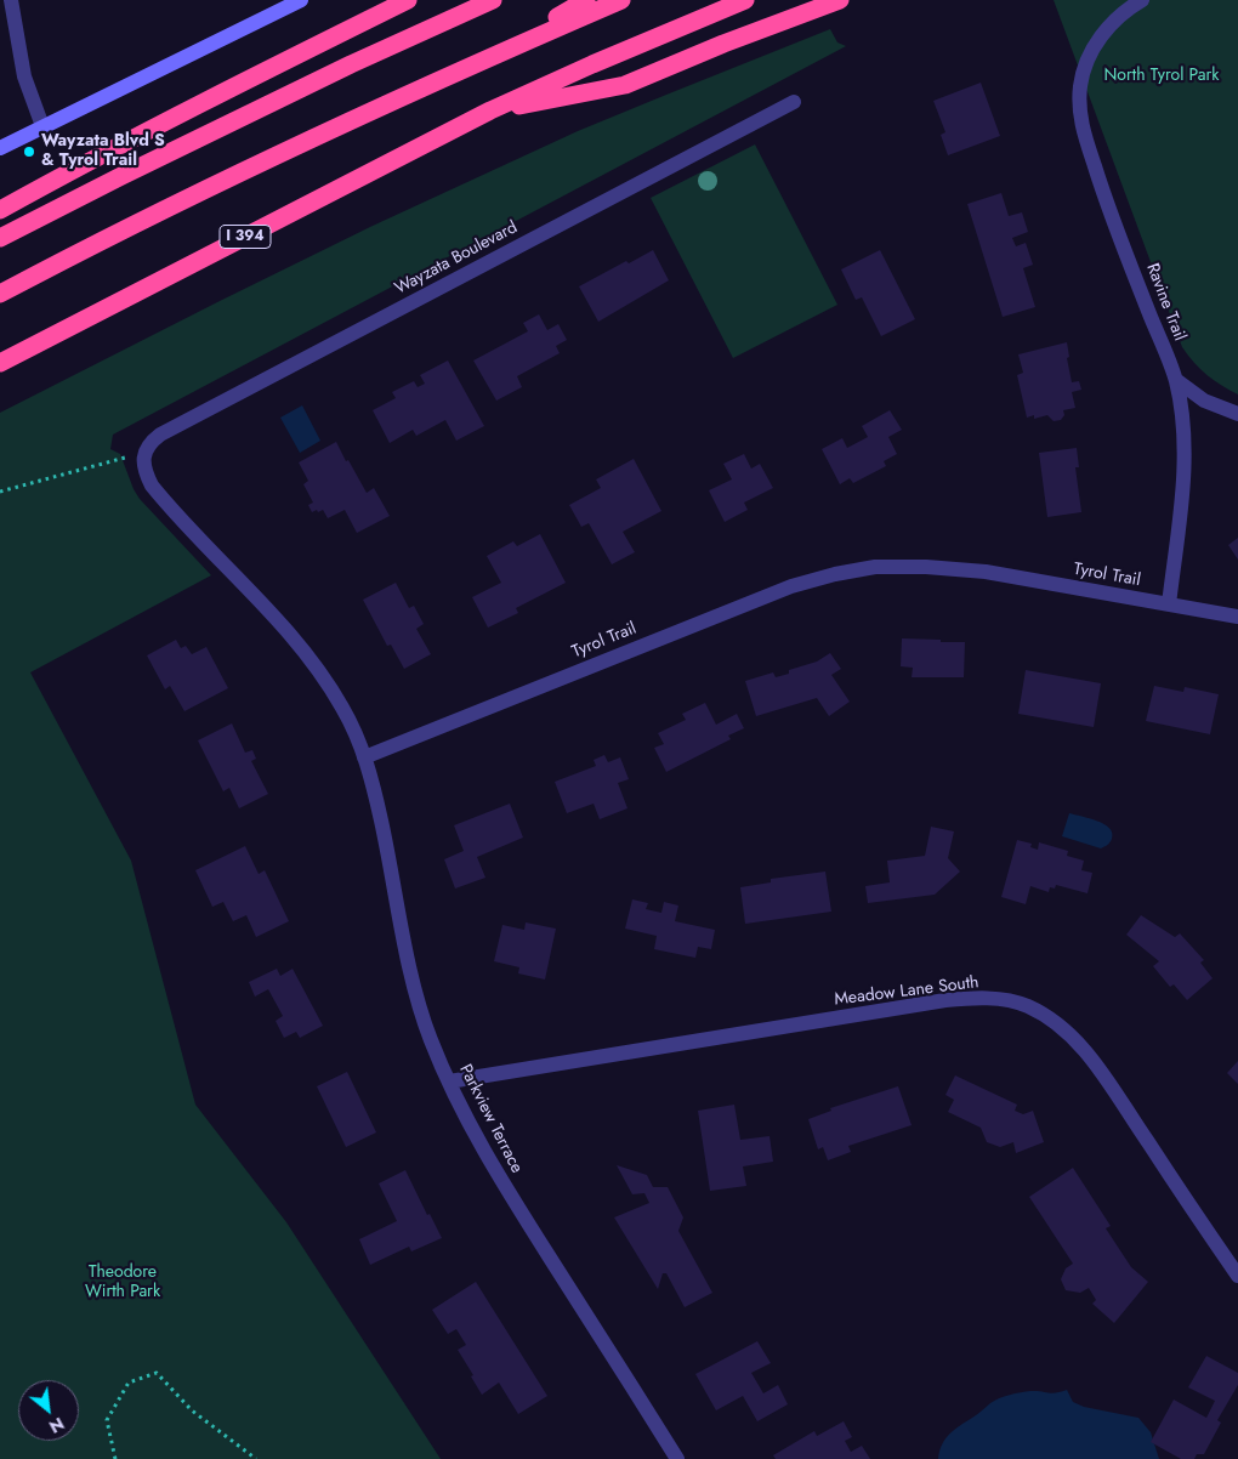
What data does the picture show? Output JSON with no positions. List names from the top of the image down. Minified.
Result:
{"streets":{"highway":["I 394"],"street":["Wayzata Boulevard","Ravine Trail","Tyrol Trail","Meadow Lane South","Parkview Terrace"]},"crossings":[["Ravine Trail","Tyrol Trail"],["Tyrol Trail","Parkview Terrace"],["Meadow Lane South","Parkview Terrace"]],"parks":["North Tyrol Park","Theodore Wirth Park"],"places":["Wayzata Blvd S & Tyrol Trail"],"north":"bottom right"}
